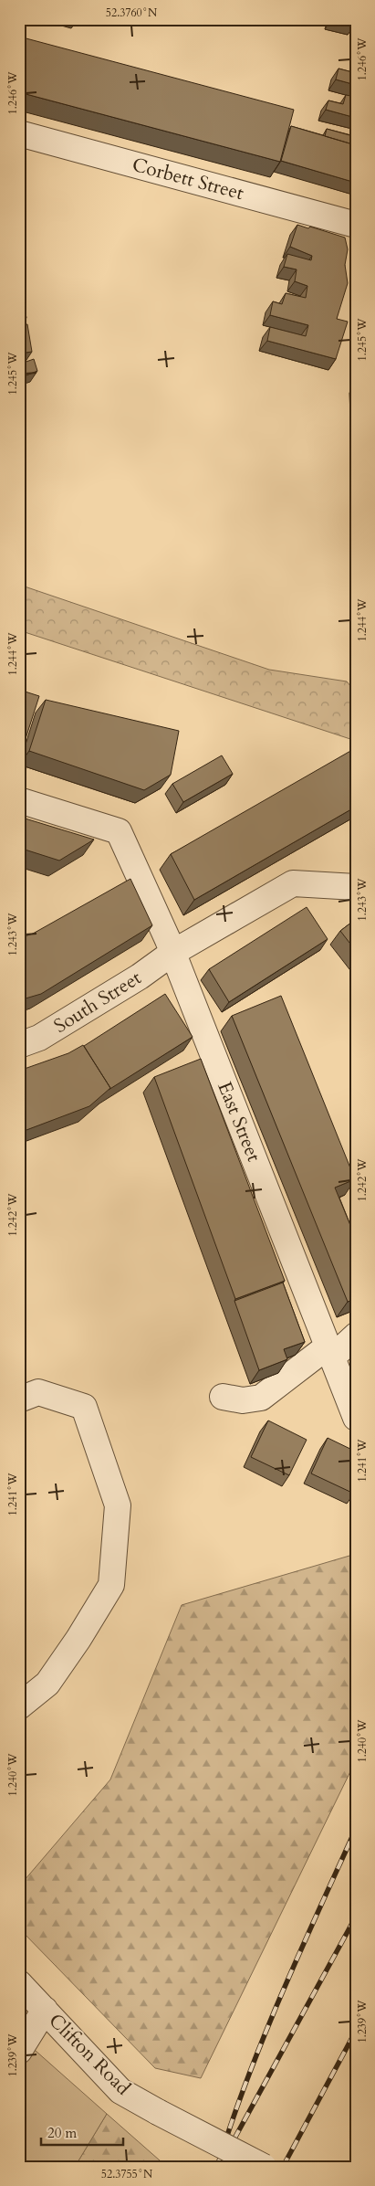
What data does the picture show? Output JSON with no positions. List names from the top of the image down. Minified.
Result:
{"streets":{"street":["Corbett Street","South Street","East Street","Clifton Road"]},"crossings":[["South Street","East Street"]],"scale_bar":"20 m","coordinates":["52.3760°N","1.246°W","1.245°W","1.244°W","1.243°W","1.242°W","1.241°W","1.240°W","1.239°W","52.3755°N"]}
